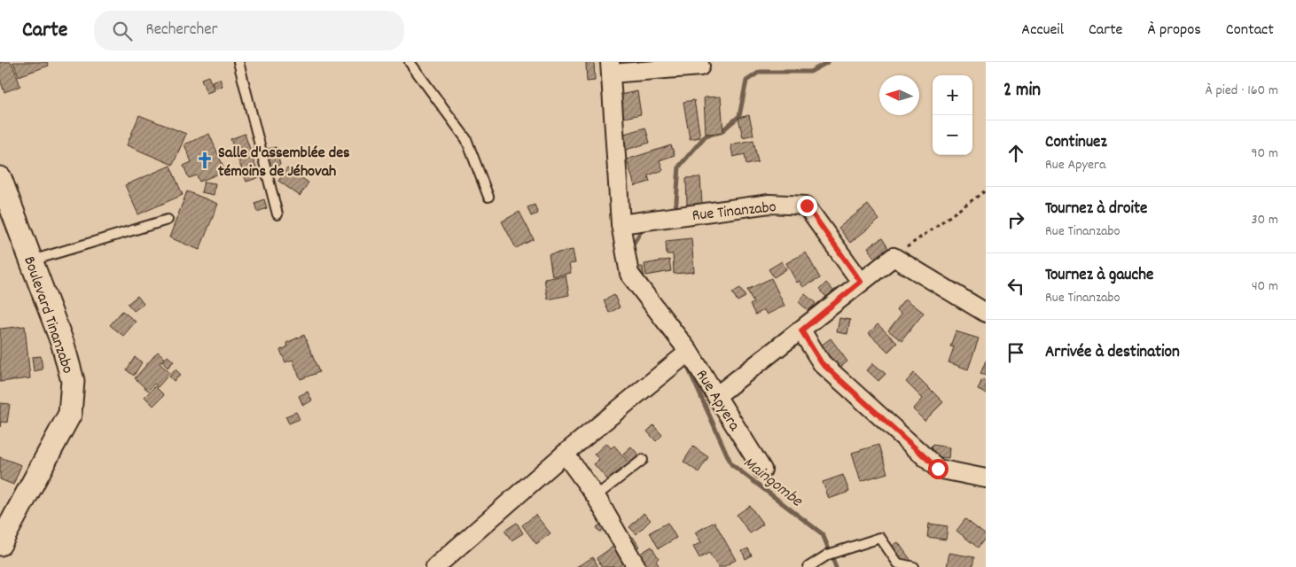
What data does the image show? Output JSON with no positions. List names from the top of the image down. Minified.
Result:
{"streets":{"street":["Rue Tinanzabo","Boulevard Tinanzabo","Rue Apyera"]},"crossings":[["Rue Tinanzabo","Rue Apyera"]],"water":["Maingombe"],"places":{"church":["Salle d'assemblée des témoins de Jéhovah"]},"north":"left","page":{"header":"Carte","search":"Rechercher","nav":["Accueil","Carte","À propos","Contact"],"heading":["2 min","À pied · 160 m"],"map_buttons":["+","−"],"list":[["Continuez","Rue Apyera","90 m"],["Tournez à droite","Rue Tinanzabo","30 m"],["Tournez à gauche","Rue Tinanzabo","40 m"],"Arrivée à destination"]}}
